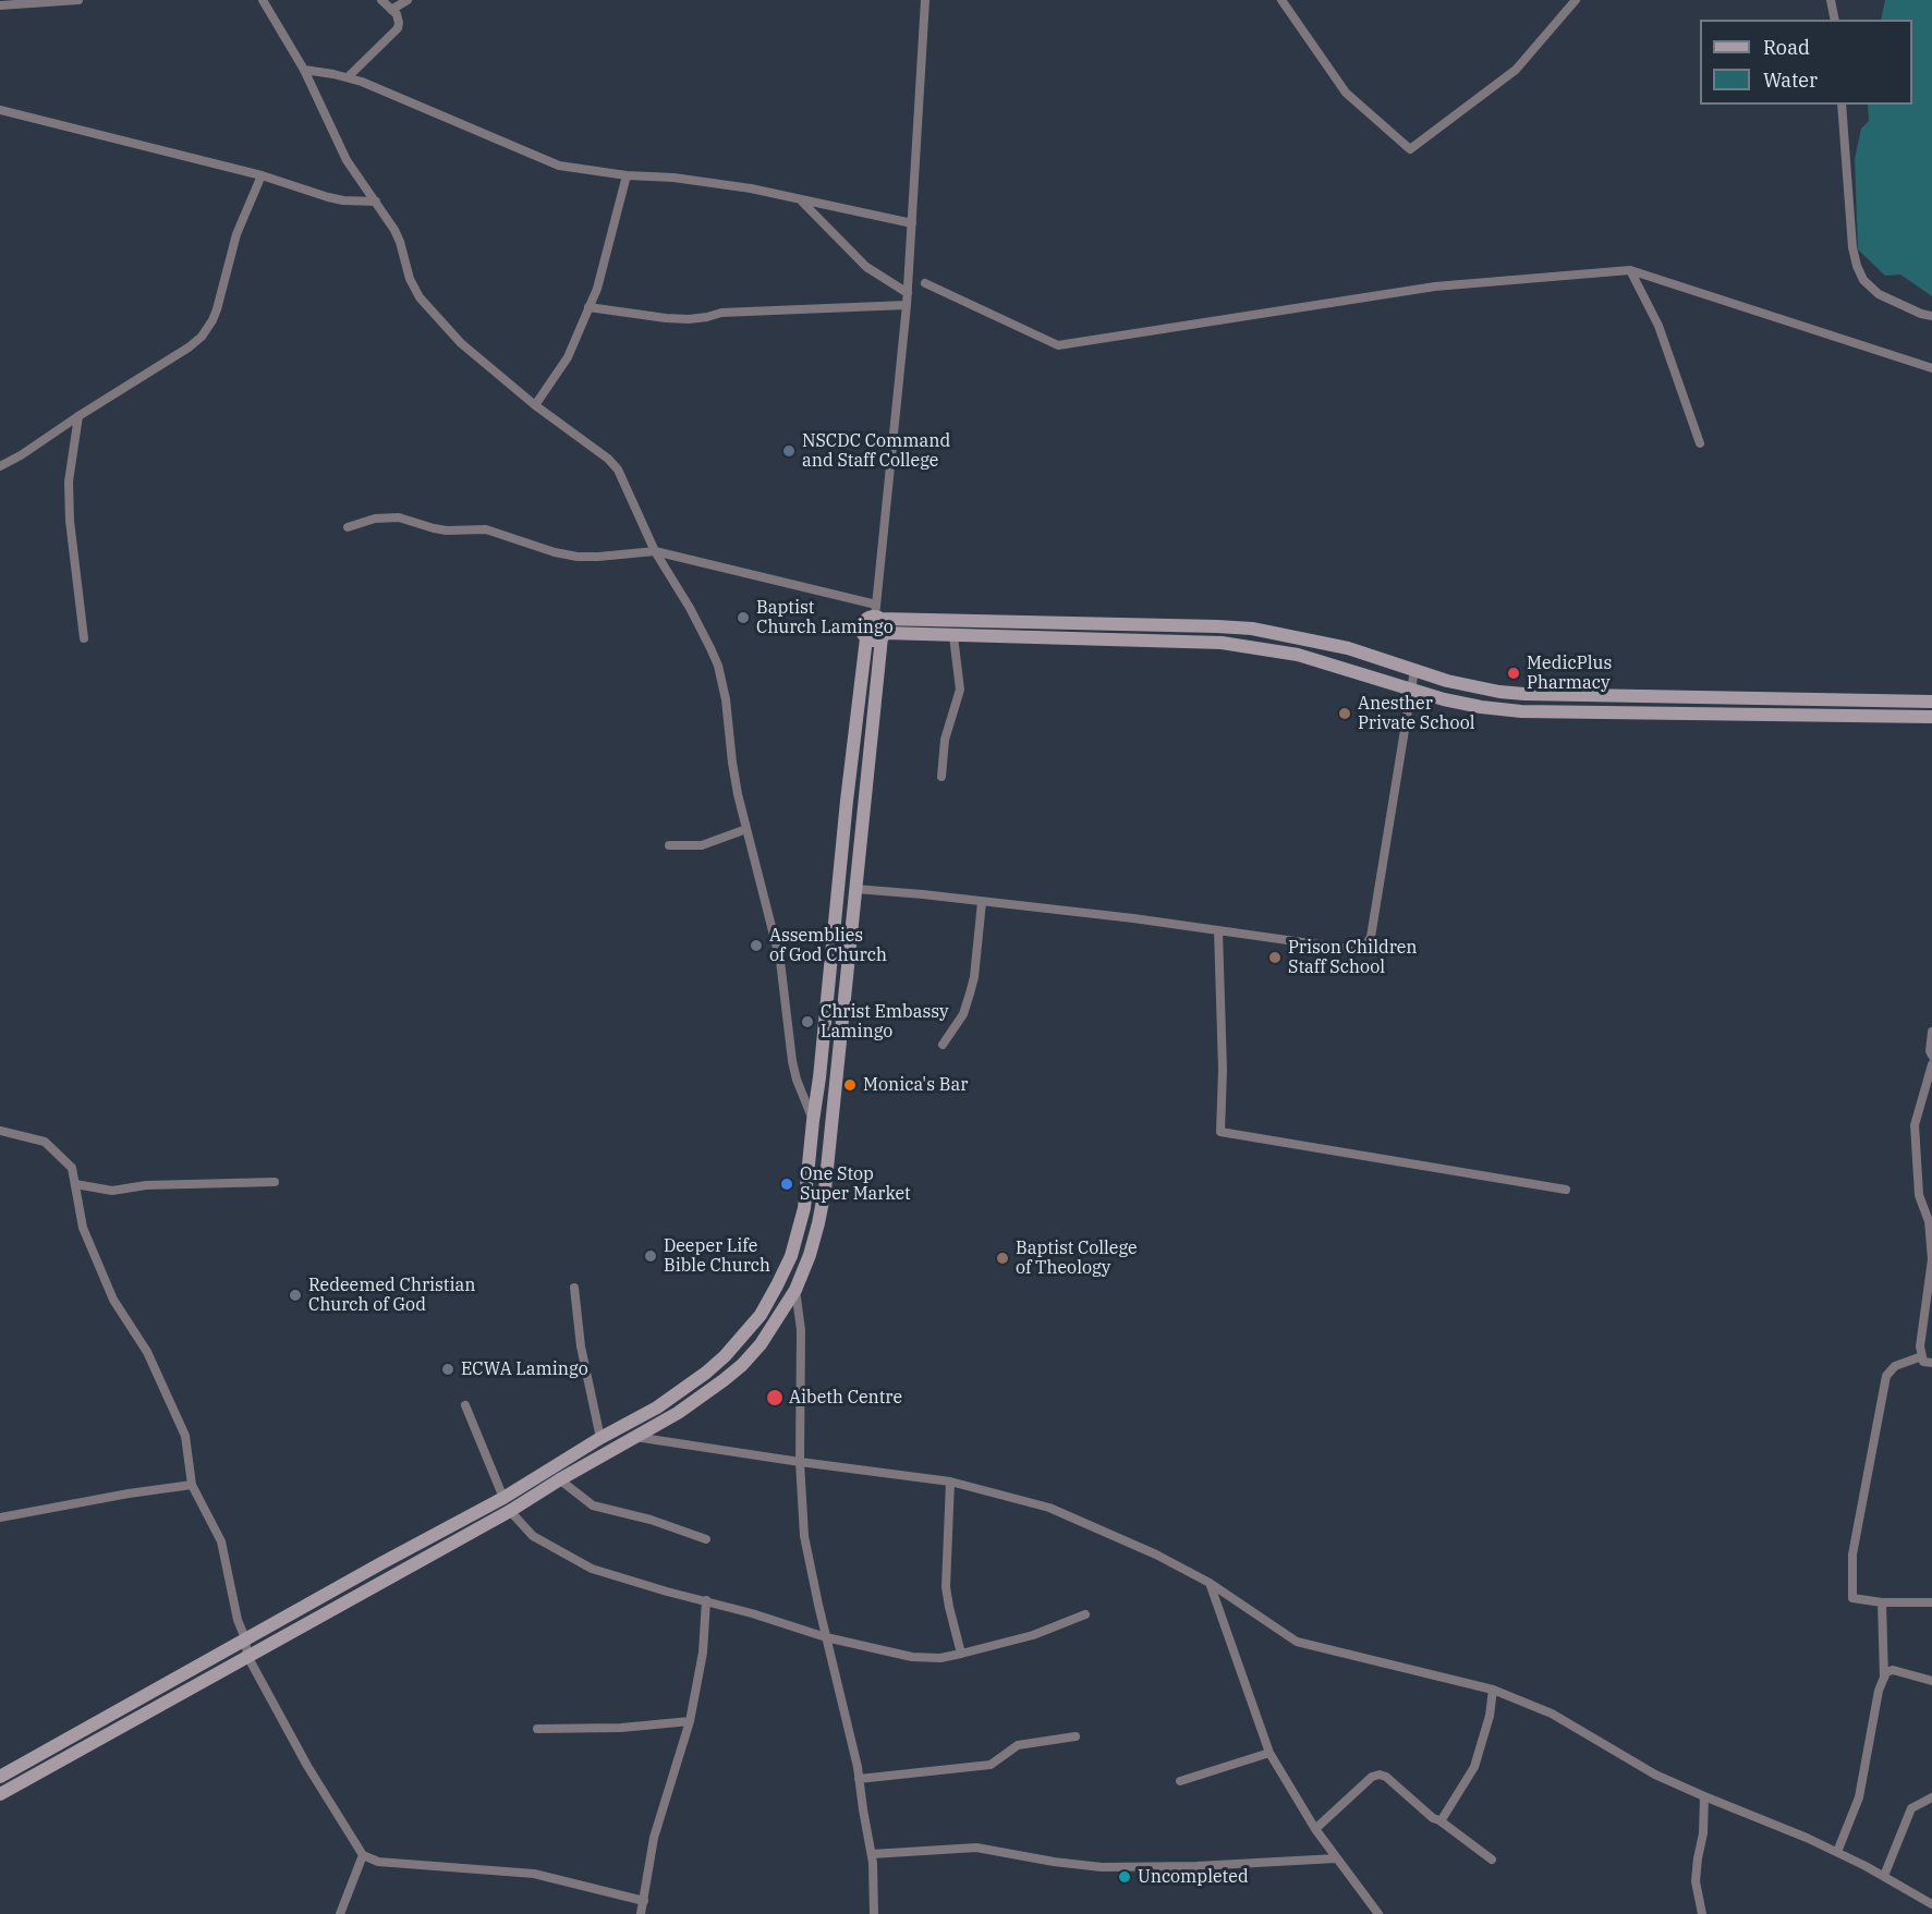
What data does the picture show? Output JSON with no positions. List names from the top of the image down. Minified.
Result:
{"places":["NSCDC Command and Staff College","Baptist Church Lamingo","MedicPlus Pharmacy","Anesther Private School","Assemblies of God Church","Prison Children Staff School","Christ Embassy Lamingo","Monica's Bar","One Stop Super Market","Deeper Life Bible Church","Baptist College of Theology","Redeemed Christian Church of God","ECWA Lamingo","Aibeth Centre","Uncompleted"],"legend":["Road","Water"]}
